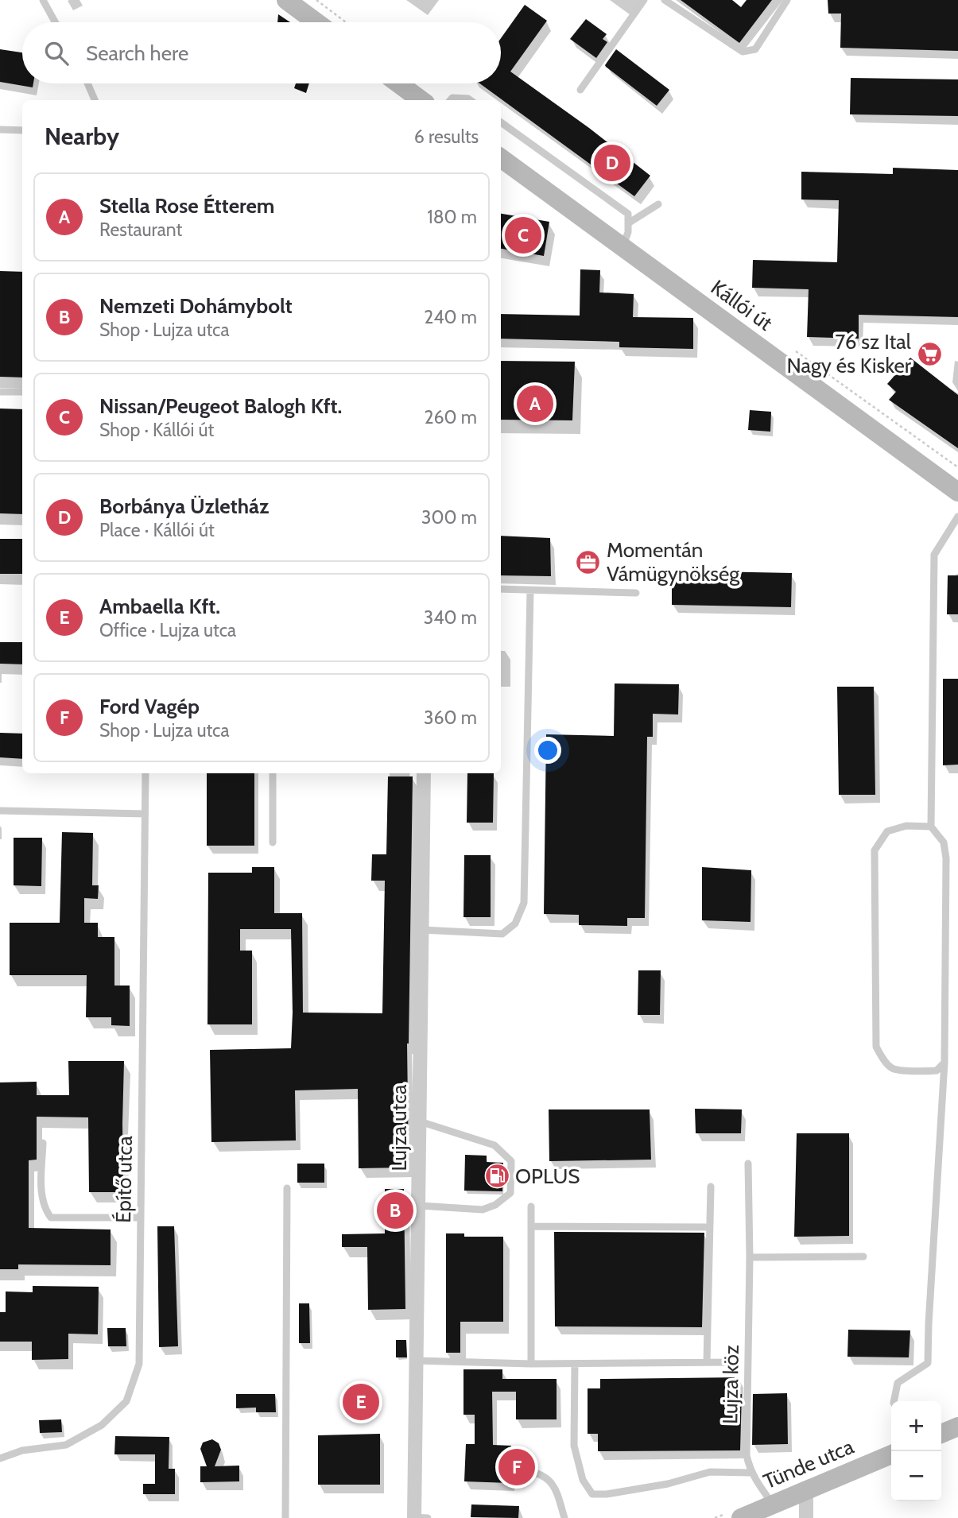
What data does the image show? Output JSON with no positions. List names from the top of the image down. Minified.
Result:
{"streets":{"main road":["Kállói út","Tünde utca"],"street":["Lujza utca"],"lane":["Építő utca","Lujza köz"]},"crossings":[["Lujza köz","Tünde utca"]],"places":{"supermarket":["76 sz Ital Nagy és Kisker"],"office":["Momentán Vámügynökség"],"fuel station":["OPLUS"]},"page":{"search":"Search here","heading":["Nearby","6 results"],"pins":["D","C","A","B","E","F"],"list":[{"mark":"A","name":"Stella Rose Étterem","note":"Restaurant","value":"180 m"},{"mark":"B","name":"Nemzeti Dohámybolt","note":"Shop · Lujza utca","value":"240 m"},{"mark":"C","name":"Nissan/Peugeot Balogh Kft.","note":"Shop · Kállói út","value":"260 m"},{"mark":"D","name":"Borbánya Üzletház","note":"Place · Kállói út","value":"300 m"},{"mark":"E","name":"Ambaella Kft.","note":"Office · Lujza utca","value":"340 m"},{"mark":"F","name":"Ford Vagép","note":"Shop · Lujza utca","value":"360 m"}],"map_buttons":["+","−"]}}
